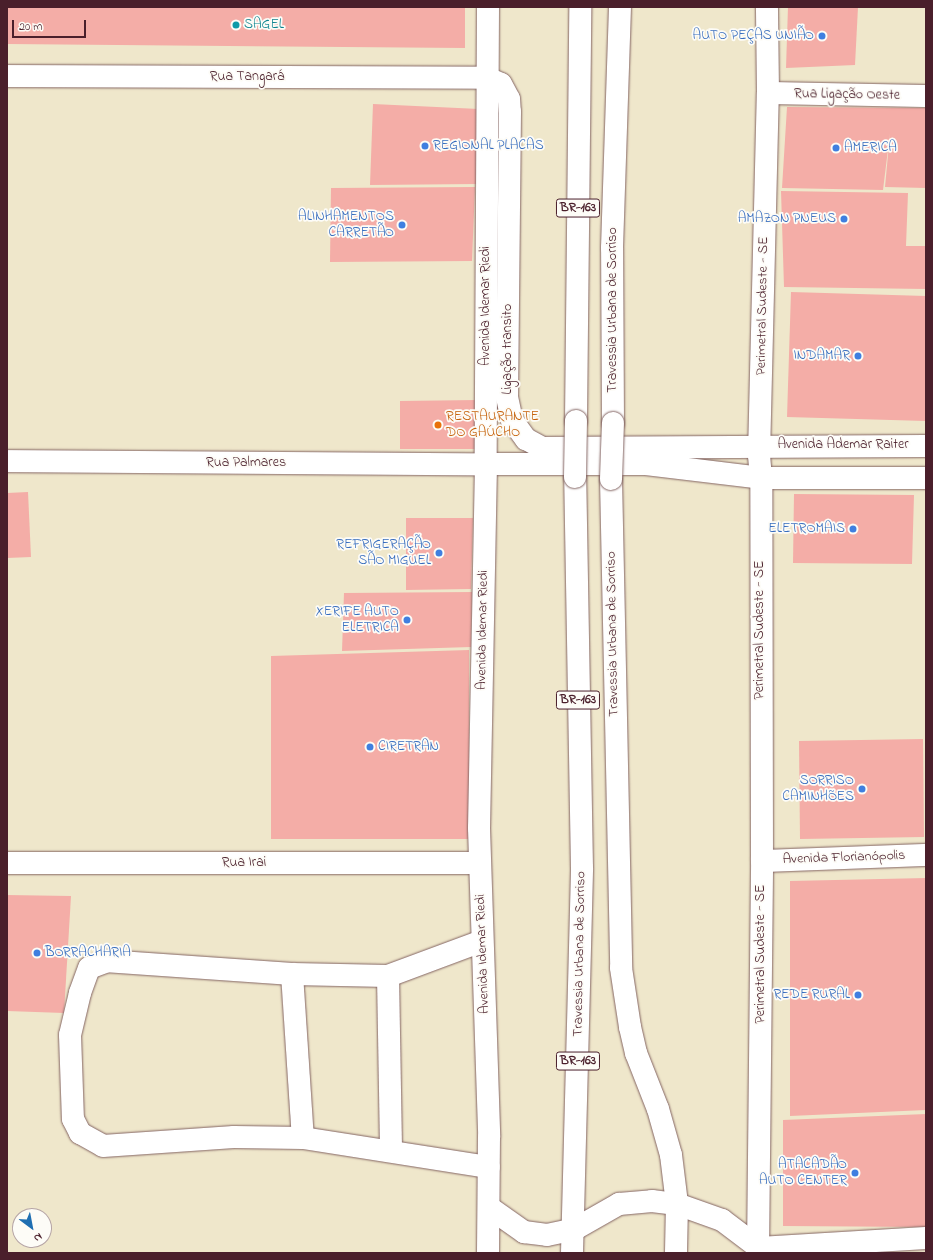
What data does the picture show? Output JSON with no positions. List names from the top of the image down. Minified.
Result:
{"streets":{"main road":["Rua Tangará","Rua Ligação Oeste","BR-163","Avenida Idemar Riedi","Perimetral Sudeste - SE","Travessia Urbana de Sorriso","Ligação transito","Avenida Ademar Raiter","Rua Palmares","Avenida Florianópolis","Rua Irai"]},"crossings":[["Rua Tangará","Avenida Idemar Riedi"],["Rua Tangará","Ligação transito"],["Rua Ligação Oeste","Perimetral Sudeste - SE"],["Avenida Idemar Riedi","Ligação transito"],["Avenida Idemar Riedi","Rua Palmares"],["Avenida Idemar Riedi","Rua Irai"],["Perimetral Sudeste - SE","Ligação transito"],["Perimetral Sudeste - SE","Avenida Ademar Raiter"],["Perimetral Sudeste - SE","Rua Palmares"],["Perimetral Sudeste - SE","Avenida Florianópolis"],["Ligação transito","Avenida Ademar Raiter"]],"places":["SAGEL","AUTO PEÇAS UNIÃO","REGIONAL PLACAS","AMERICA","AMAZON PNEUS","ALINHAMENTOS CARRETÃO","INDAMAR","RESTAURANTE DO GAÚCHO","ELETROMAIS","REFRIGERAÇÃO SÃO MIGUEL","XERIFE AUTO ELETRICA","CIRETRAN","SORRISO CAMINHÕES","BORRACHARIA","REDE RURAL","ATACADÃO AUTO CENTER"],"scale_bar":"20 m","north":"bottom right"}
